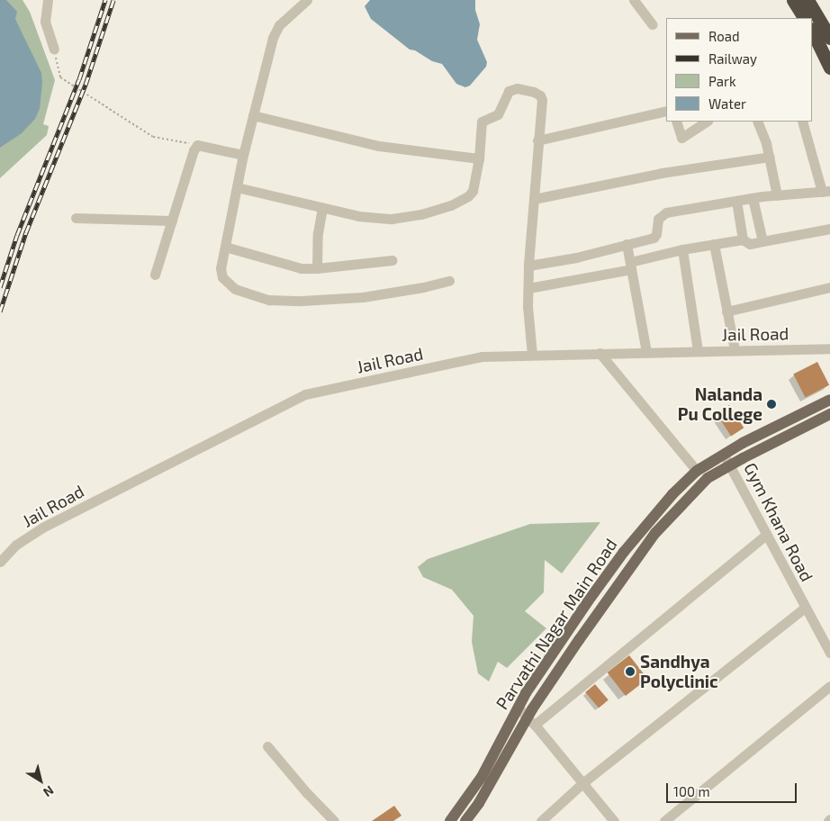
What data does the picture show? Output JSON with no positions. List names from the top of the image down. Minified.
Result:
{"streets":{"main road":["Parvathi Nagar Main Road"],"street":["Jail Road","Gym Khana Road"]},"crossings":[["Gym Khana Road","Parvathi Nagar Main Road"]],"places":["Nalanda Pu College","Sandhya Polyclinic"],"legend":["Road","Railway","Park","Water"],"scale_bar":"100 m","north":"bottom right"}
